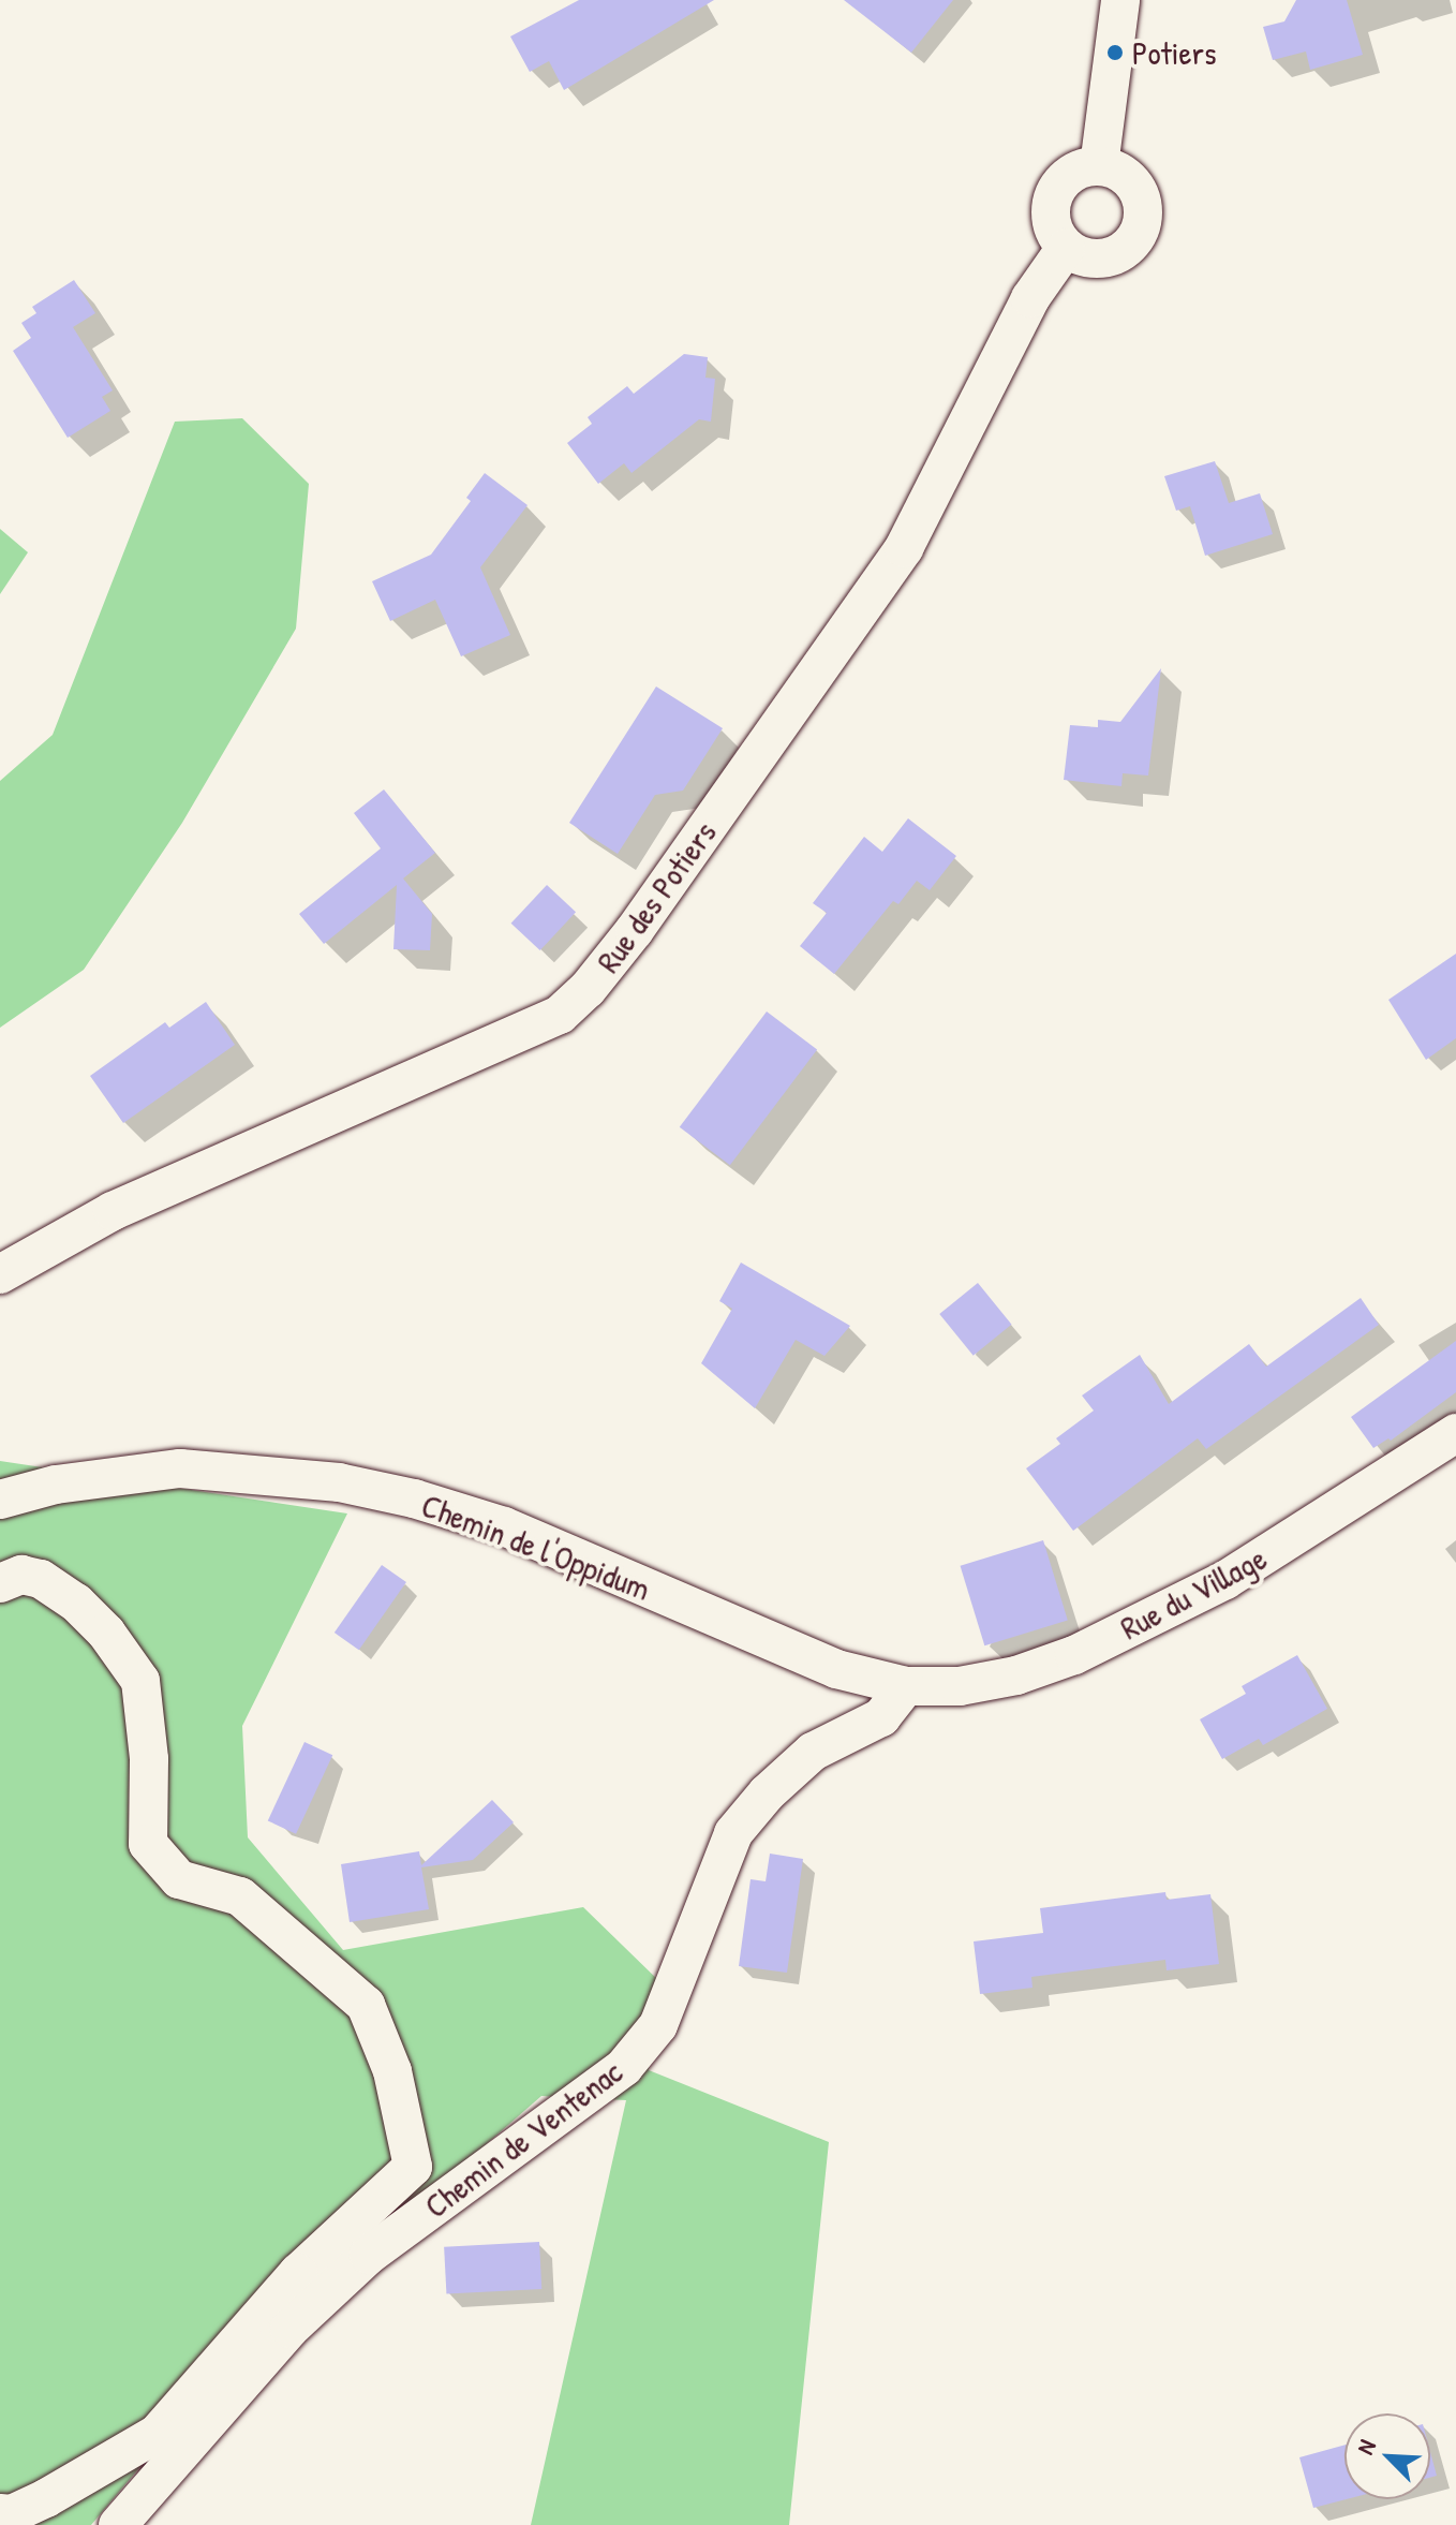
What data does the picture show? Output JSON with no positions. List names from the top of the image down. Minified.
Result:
{"streets":{"street":["Rue des Potiers","Chemin de l'Oppidum","Rue du Village","Chemin de Ventenac"]},"crossings":[["Chemin de l'Oppidum","Rue du Village"],["Chemin de l'Oppidum","Chemin de Ventenac"],["Rue du Village","Chemin de Ventenac"]],"places":["Potiers"],"north":"top left"}
